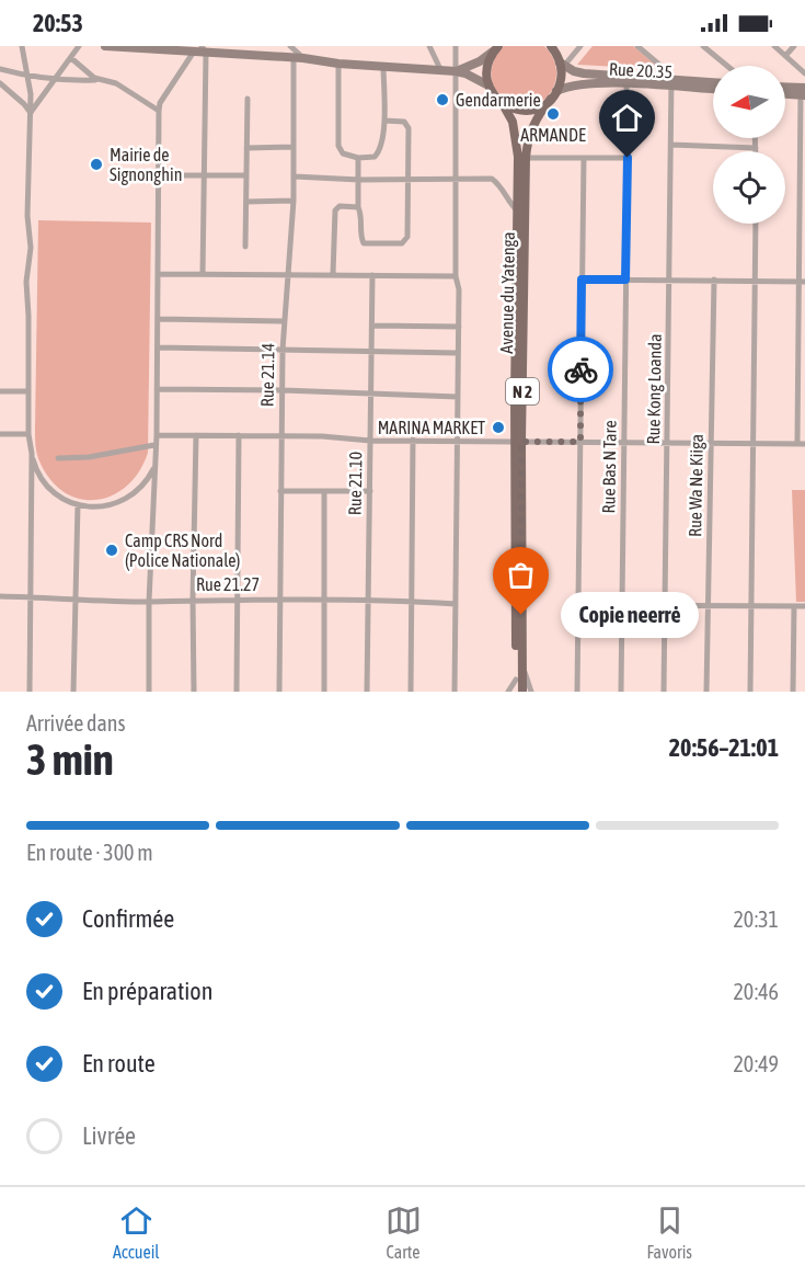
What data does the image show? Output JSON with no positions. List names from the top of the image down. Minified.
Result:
{"streets":{"main road":["Avenue du Yatenga","N 2"],"street":["Rue 20.35","Rue 21.14","Rue Kong Loanda","Rue Bas N Tare","Rue 21.10","Rue Wa Ne Kiiga","Rue 21.27"]},"crossings":[["Rue 20.35","Avenue du Yatenga"],["Rue 20.35","Rue Kong Loanda"],["Rue 20.35","N 2"],["Rue 20.35","Rue Bas N Tare"],["Avenue du Yatenga","N 2"],["Rue 21.14","Rue 21.27"],["Rue 21.10","Rue 21.27"]],"places":["Gendarmerie","ARMANDE","Mairie de Signonghin","MARINA MARKET","Camp CRS Nord (Police Nationale)","Copie neerrė"],"north":"left","page":{"status":"20:53","bubble":"Copie neerrė","heading":["3 min","Arrivée dans","20:56–21:01"],"bar":"En route · 300 m","list":[["Confirmée","20:31"],["En préparation","20:46"],["En route","20:49"],"Livrée"],"tabs":["Accueil","Carte","Favoris"]}}
